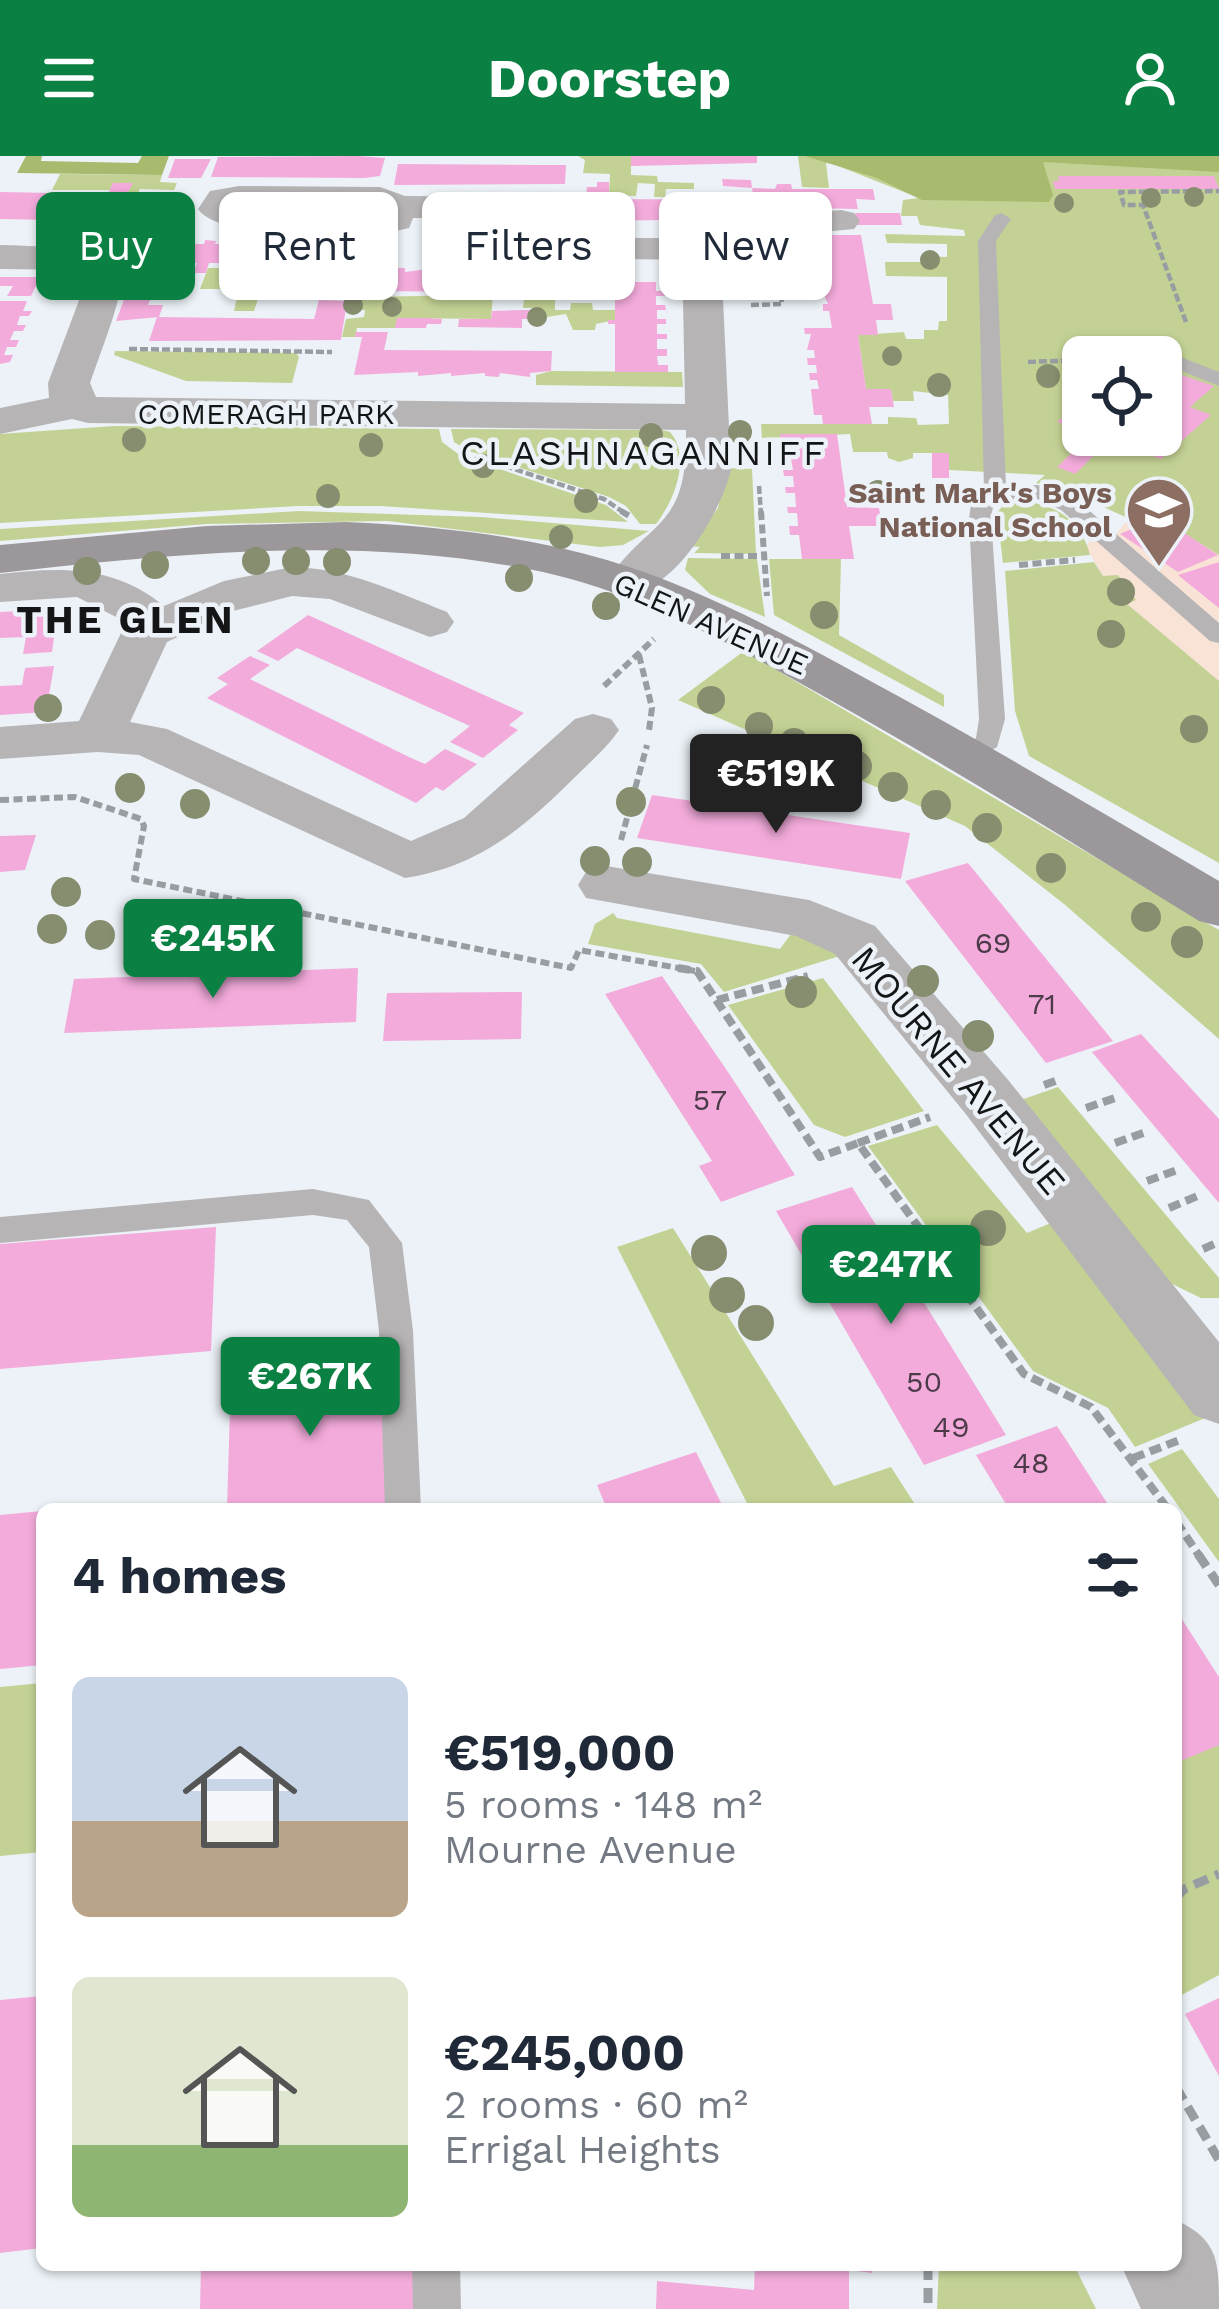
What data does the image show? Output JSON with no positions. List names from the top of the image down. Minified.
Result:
{"streets":{"street":["COMERAGH PARK","GLEN AVENUE","MOURNE AVENUE"]},"districts":["CLASHNAGANNIFF","THE GLEN"],"places":{"school or university":["Saint Mark's Boys National School"]},"house_numbers":["69","71","57","50","49","48"],"page":{"header":"Doorstep","chip":["Buy","Rent","Filters","New"],"price":["€519K","€245K","€247K","€267K"],"heading":"4 homes","list":[{"name":"€519,000","note":"5 rooms · 148 m² · Mourne Avenue"},{"name":"€245,000","note":"2 rooms · 60 m² · Errigal Heights"}]}}
